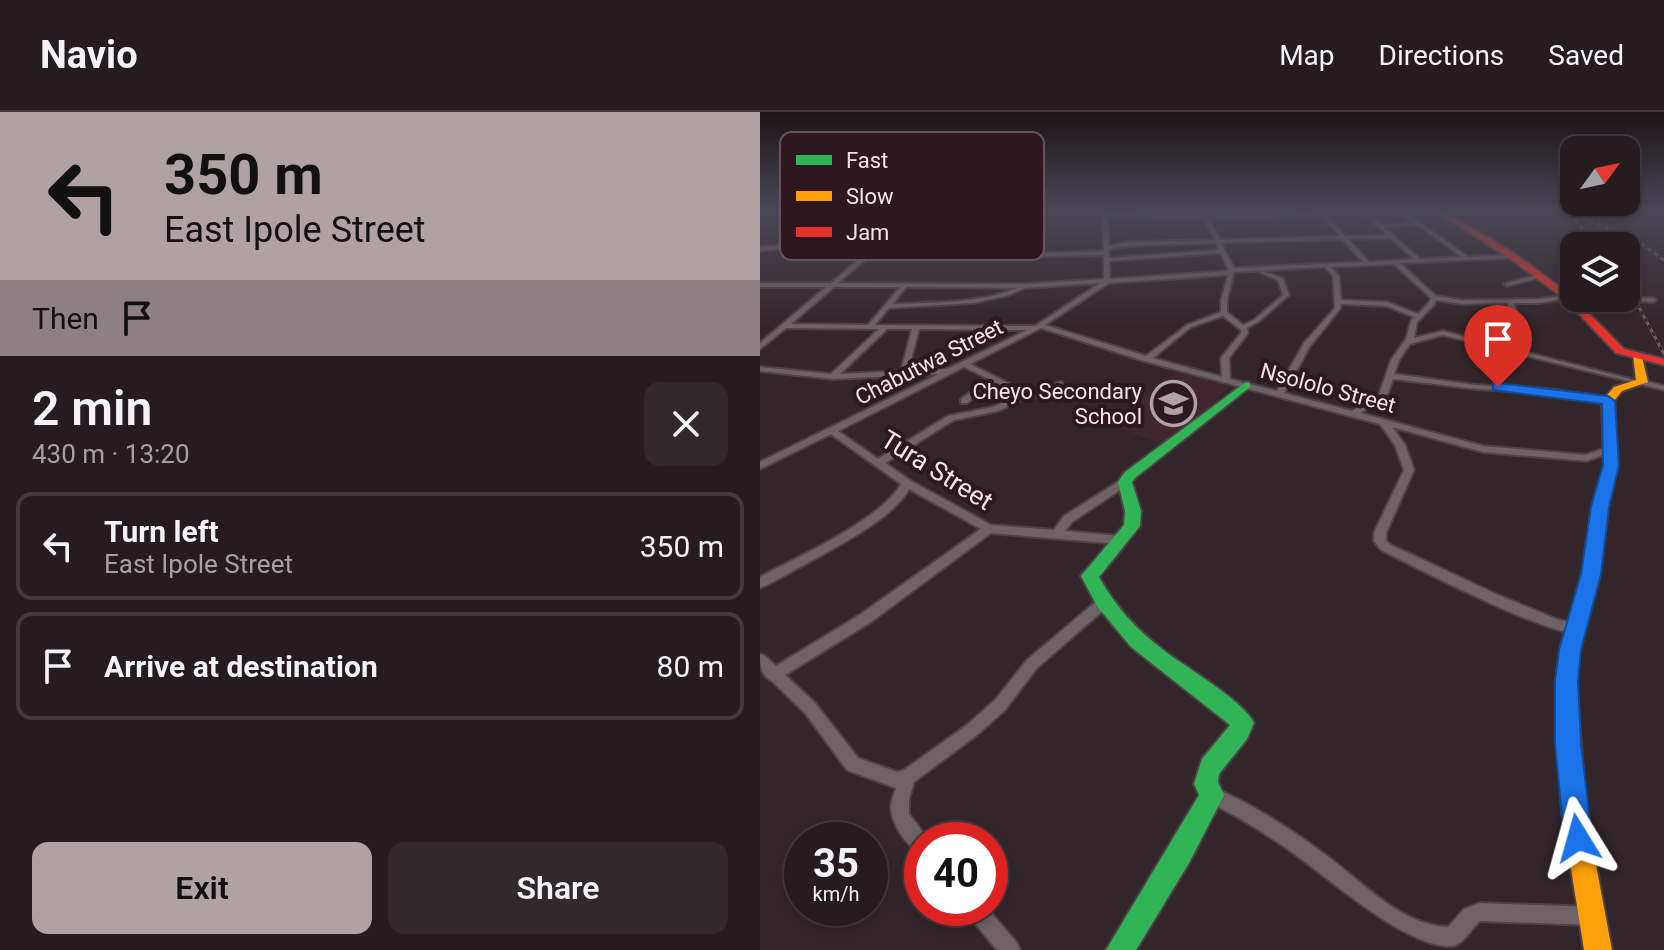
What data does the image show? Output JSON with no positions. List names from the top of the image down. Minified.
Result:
{"streets":{"street":["Chabutwa Street","Nsololo Street","Tura Street"]},"crossings":[["Chabutwa Street","Nsololo Street"],["Chabutwa Street","Tura Street"]],"places":{"school or university":["Cheyo Secondary School"]},"legend":["Fast","Slow","Jam"],"north":"top right","page":{"header":"Navio","nav":["Map","Directions","Saved"],"turn":["350 m","East Ipole Street"],"then":"Then","heading":["2 min","430 m · 13:20"],"list":[{"name":"Turn left","note":"East Ipole Street","value":"350 m"},{"name":"Arrive at destination","value":"80 m"}],"speed":"35 km/h","limit":"40","buttons":["Exit","Share"]}}
